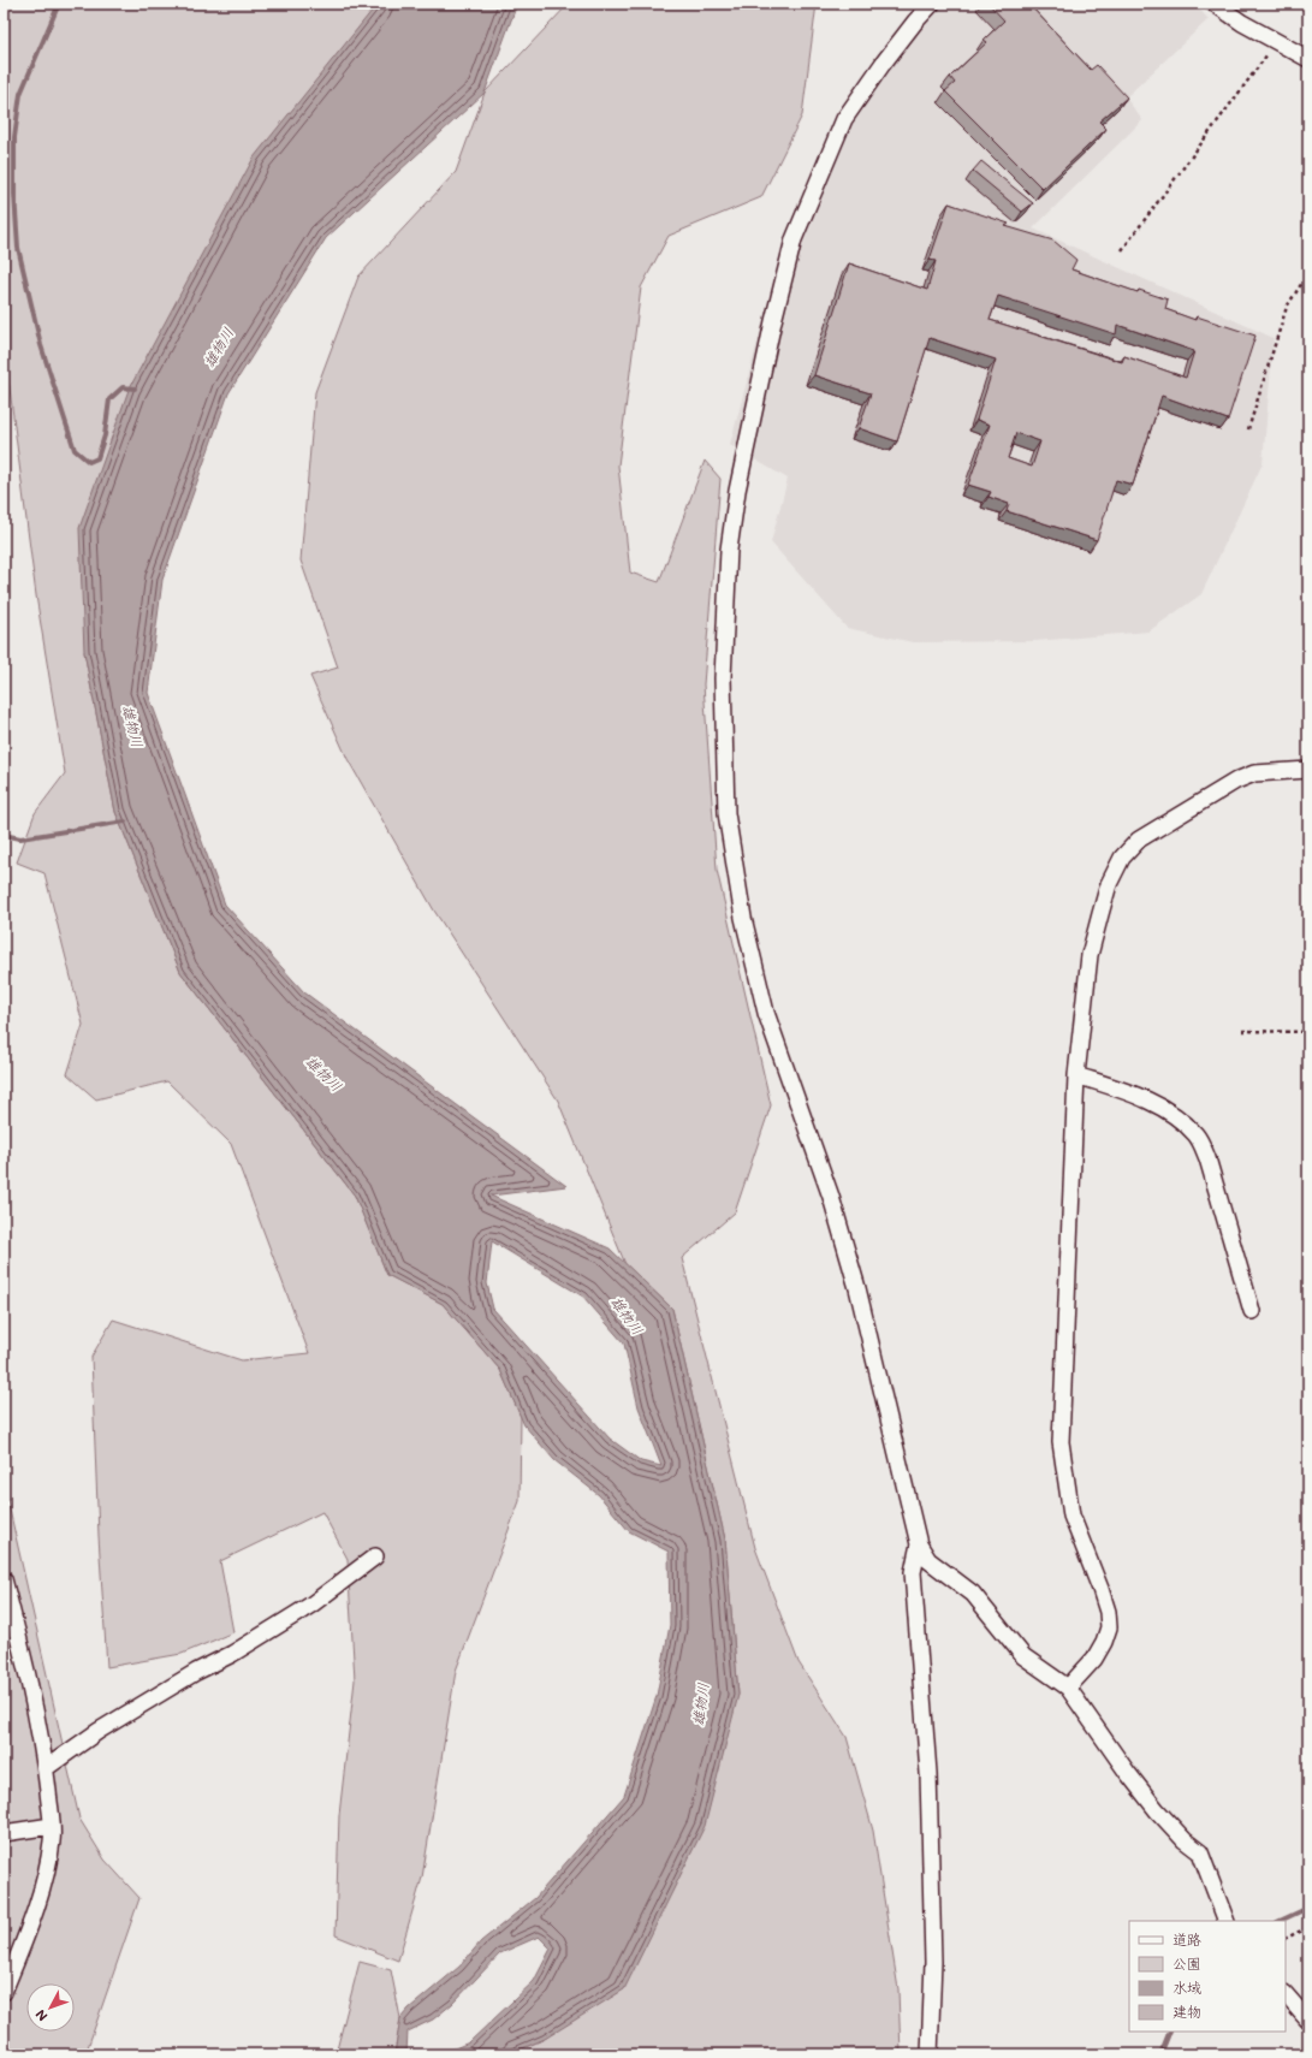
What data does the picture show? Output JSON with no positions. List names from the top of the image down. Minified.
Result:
{"water":["雄物川"],"legend":["道路","公園","水域","建物"],"north":"bottom left"}
